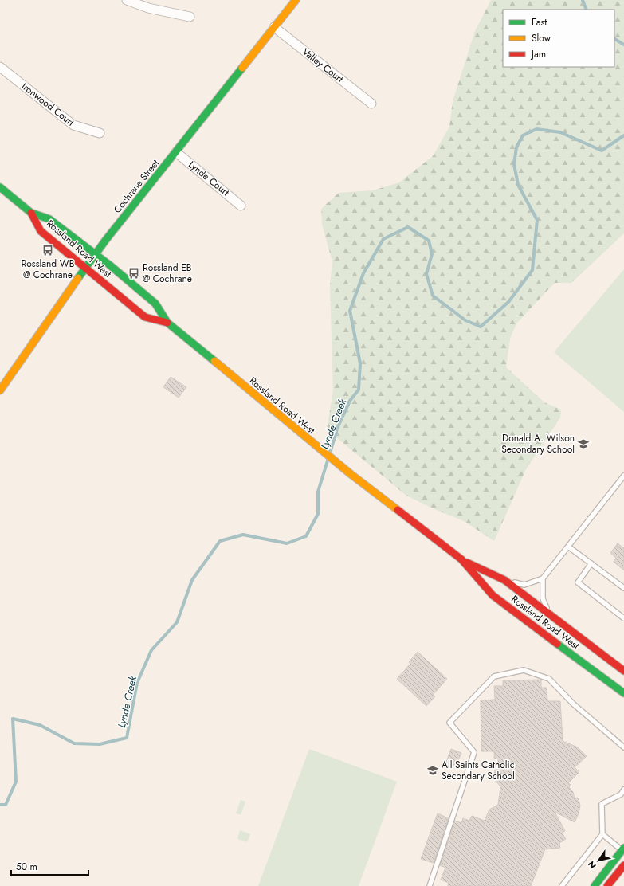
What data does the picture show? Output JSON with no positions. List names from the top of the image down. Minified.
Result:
{"streets":{"main road":["Cochrane Street","Rossland Road West"],"street":["Valley Court","Ironwood Court","Lynde Court"]},"crossings":[["Valley Court","Cochrane Street"],["Lynde Court","Cochrane Street"],["Cochrane Street","Rossland Road West"]],"water":["Lynde Creek"],"places":{"bus stop":["Rossland WB @ Cochrane","Rossland EB @ Cochrane"],"school or university":["Donald A. Wilson Secondary School","All Saints Catholic Secondary School"]},"legend":["Fast","Slow","Jam"],"scale_bar":"50 m","north":"bottom left"}
